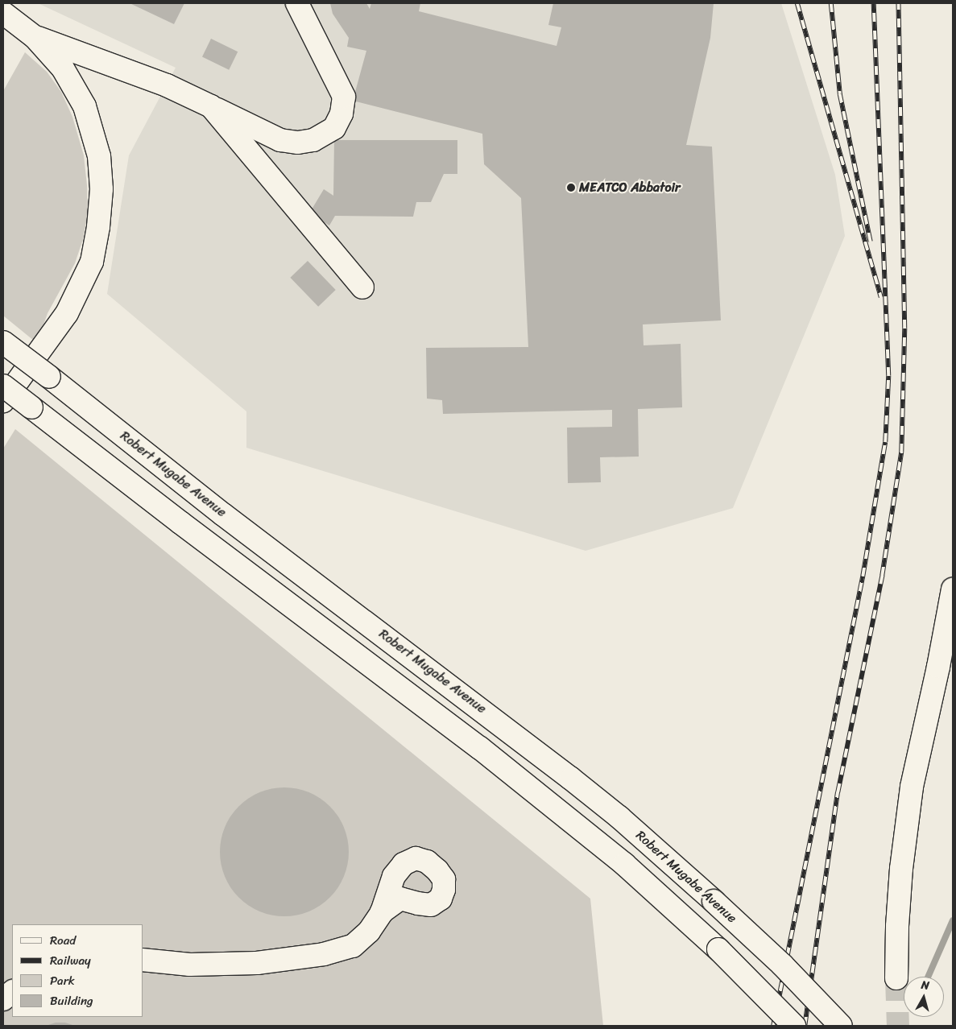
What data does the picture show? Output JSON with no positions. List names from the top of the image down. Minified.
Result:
{"streets":{"main road":["Robert Mugabe Avenue"]},"places":["MEATCO Abbatoir"],"legend":["Road","Railway","Park","Building"],"north":"top"}
